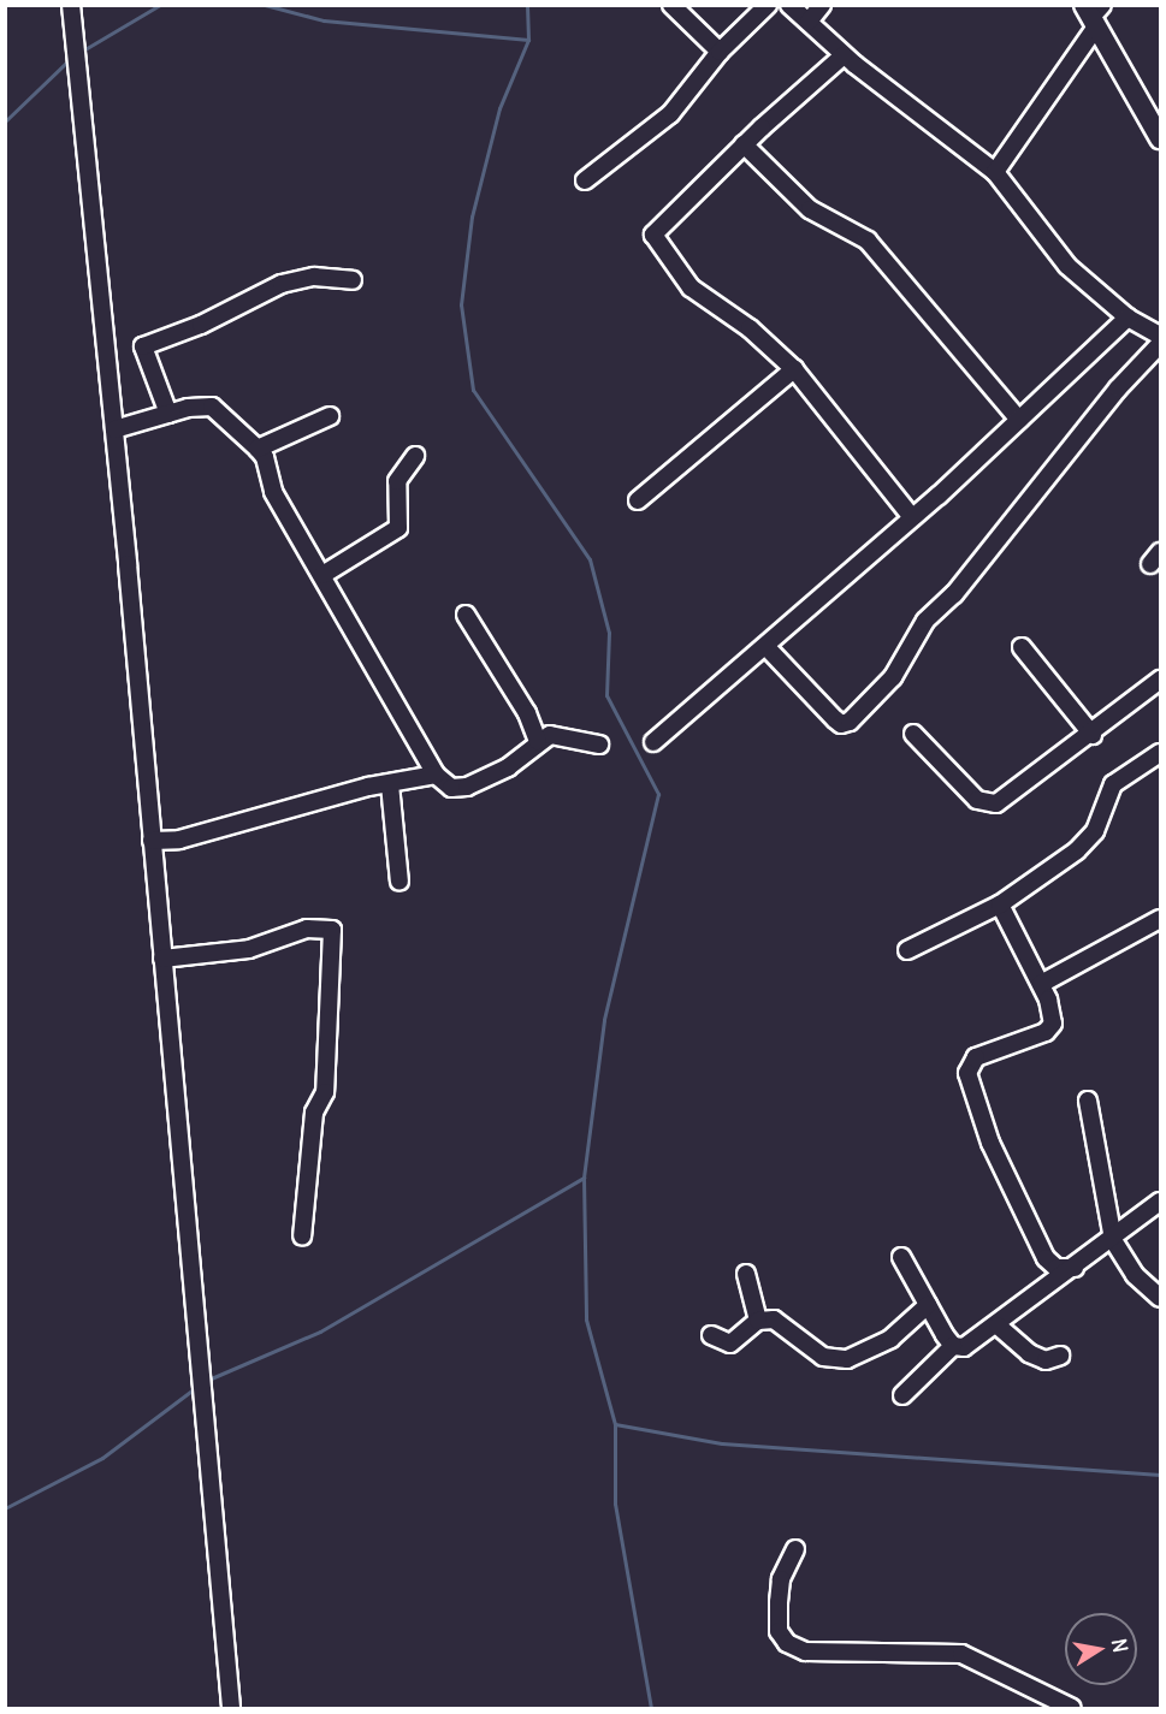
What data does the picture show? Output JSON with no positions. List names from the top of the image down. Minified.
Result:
{"north":"right"}
